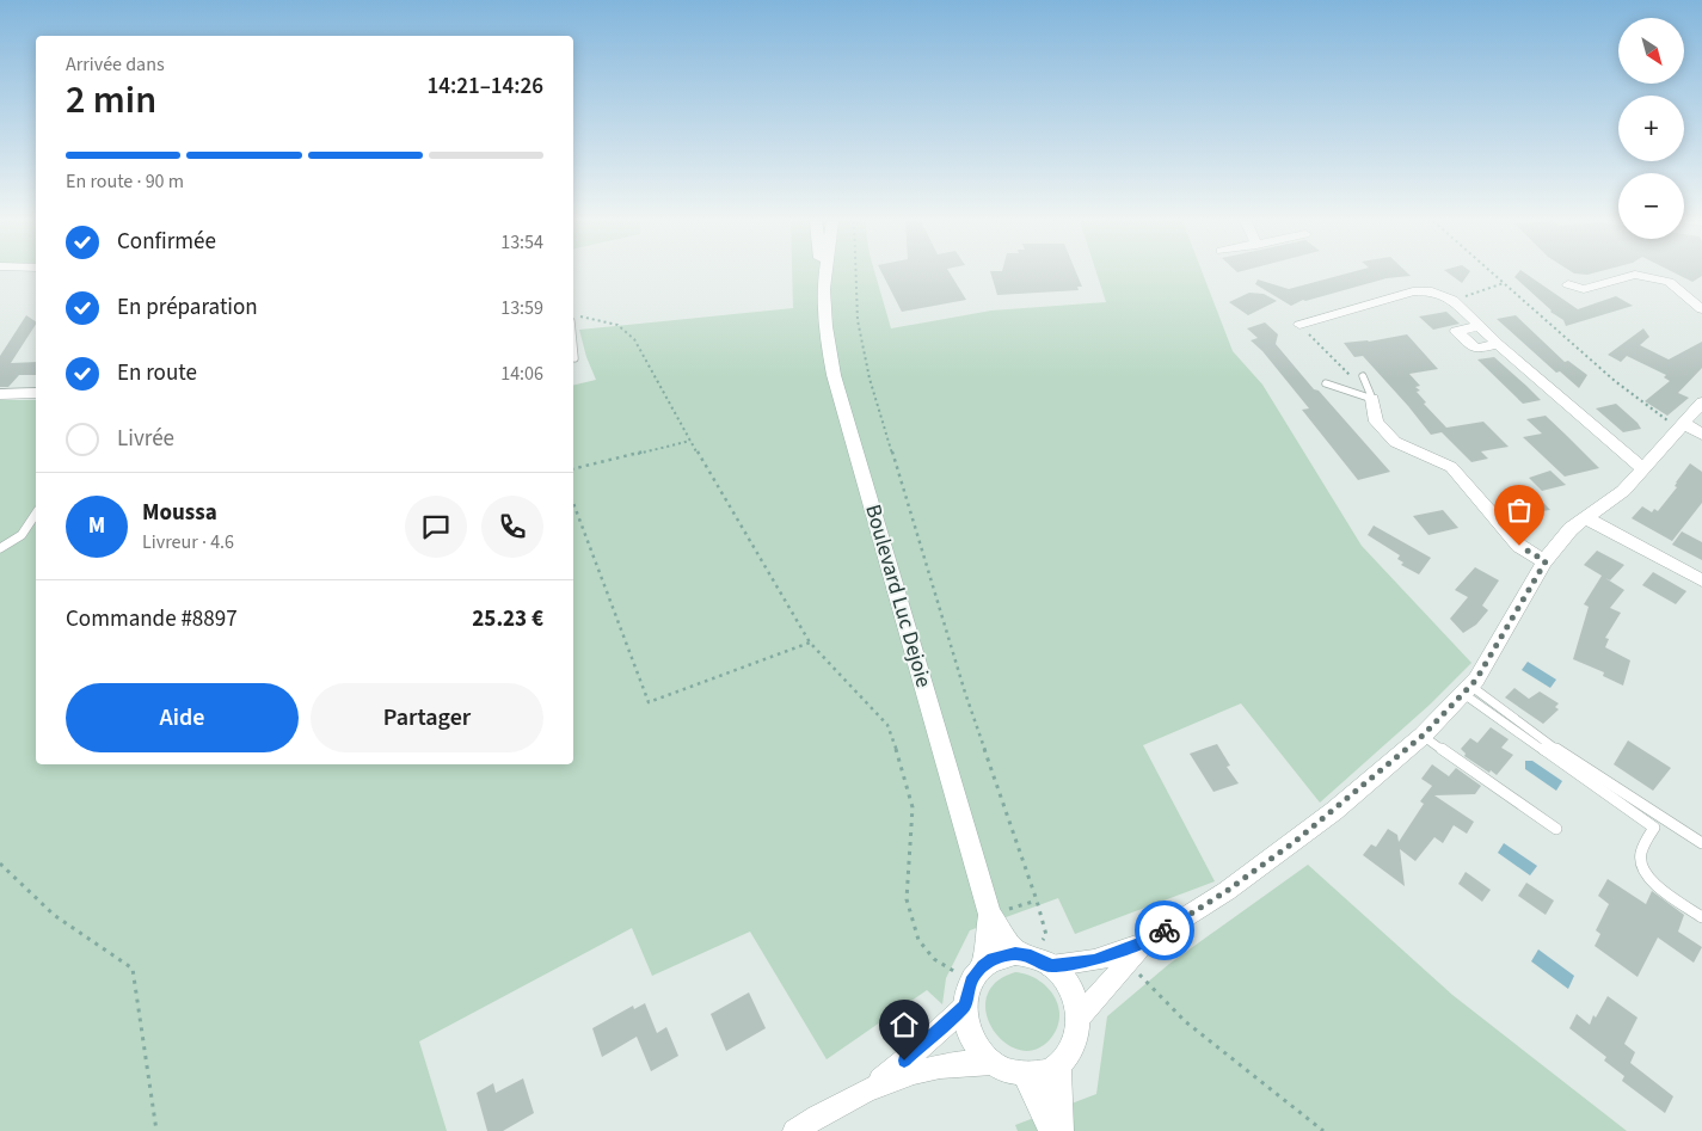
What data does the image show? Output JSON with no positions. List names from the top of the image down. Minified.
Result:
{"streets":{"main road":["Boulevard Luc Dejoie"]},"north":"bottom right","page":{"map_buttons":["+","−"],"heading":["2 min","Arrivée dans","14:21–14:26"],"panel":["Moussa","Livreur · 4.6","Commande #8897","25.23 €"],"bar":"En route · 90 m","list":[["Confirmée","13:54"],["En préparation","13:59"],["En route","14:06"],"Livrée"],"round":"M","buttons":["Aide","Partager"]}}
